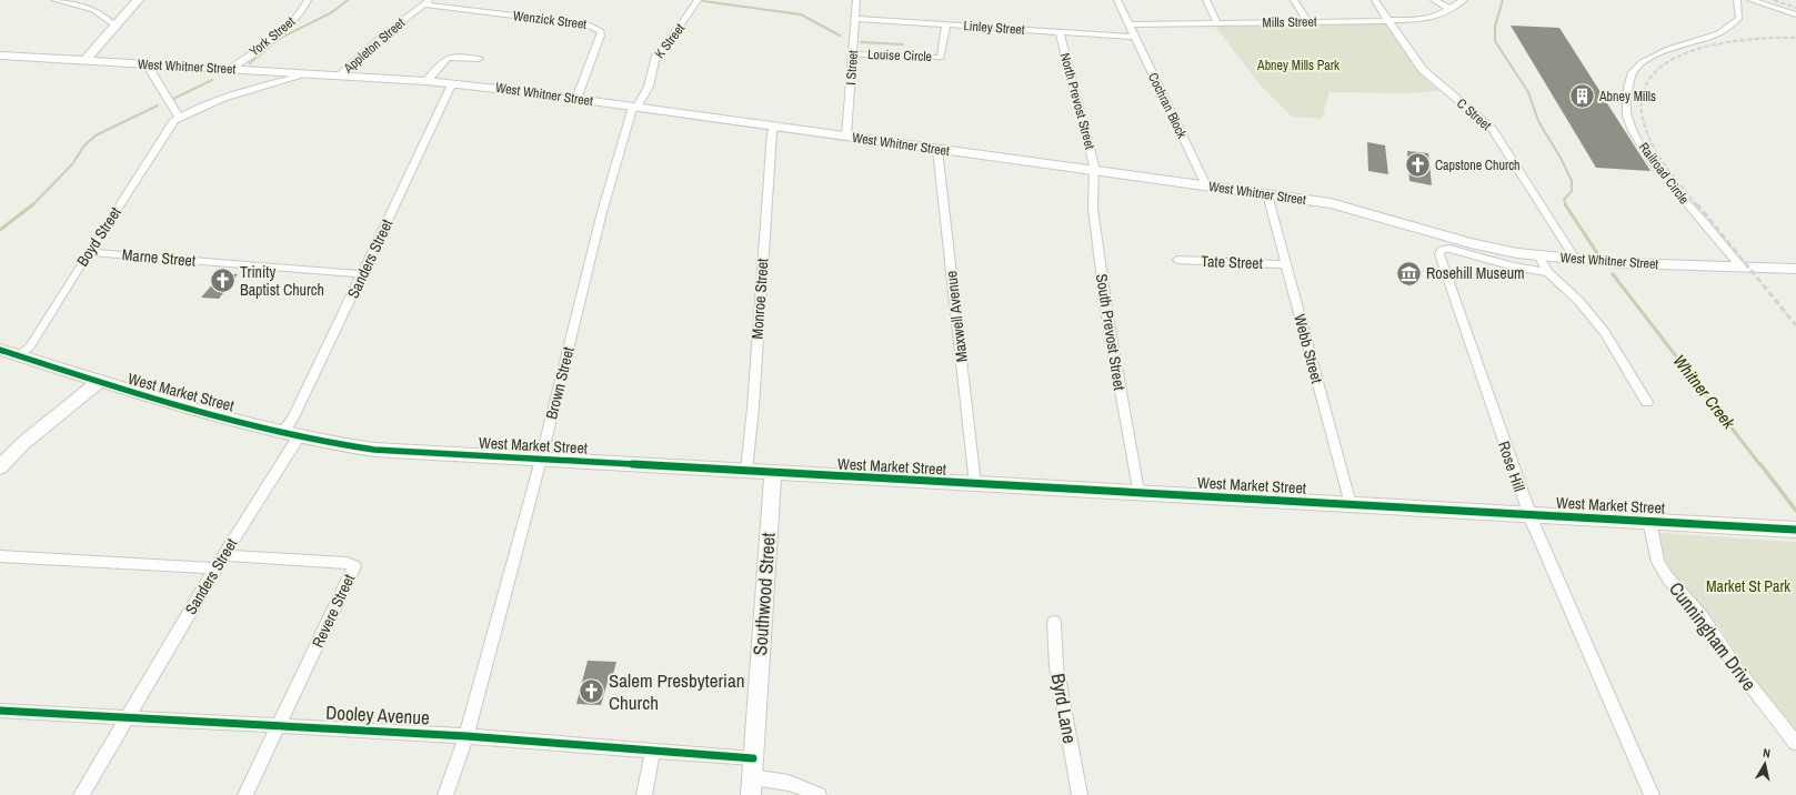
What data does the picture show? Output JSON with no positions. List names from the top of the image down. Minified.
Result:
{"streets":{"main road":["West Whitner Street","West Market Street","Southwood Street"],"street":["Wenzick Street","Mills Street","Linley Street","York Street","K Street","Appleton Street","Louise Circle","I Street","North Prevost Street","Cochran Block","C Street","Railroad Circle","Boyd Street","Marne Street","Sanders Street","Tate Street","Monroe Street","Maxwell Avenue","South Prevost Street","Webb Street","Brown Street","Rose Hill","Revere Street","Cunningham Drive","Byrd Lane","Dooley Avenue"]},"crossings":[["Wenzick Street","Appleton Street"],["Wenzick Street","West Whitner Street"],["Mills Street","Cochran Block"],["Mills Street","C Street"],["Linley Street","Louise Circle"],["Linley Street","I Street"],["Linley Street","North Prevost Street"],["Linley Street","Cochran Block"],["York Street","West Whitner Street"],["K Street","West Whitner Street"],["K Street","Brown Street"],["Appleton Street","West Whitner Street"],["Louise Circle","I Street"],["West Whitner Street","I Street"],["West Whitner Street","North Prevost Street"],["West Whitner Street","Cochran Block"],["West Whitner Street","C Street"],["West Whitner Street","Railroad Circle"],["West Whitner Street","Boyd Street"],["West Whitner Street","Sanders Street"],["West Whitner Street","Monroe Street"],["West Whitner Street","Maxwell Avenue"],["West Whitner Street","South Prevost Street"],["West Whitner Street","Webb Street"],["West Whitner Street","Brown Street"],["North Prevost Street","South Prevost Street"],["Boyd Street","Marne Street"],["Boyd Street","West Market Street"],["Marne Street","Sanders Street"],["Sanders Street","West Market Street"],["Sanders Street","Revere Street"],["Sanders Street","Dooley Avenue"],["Tate Street","Webb Street"],["Monroe Street","West Market Street"],["Maxwell Avenue","West Market Street"],["South Prevost Street","West Market Street"],["Webb Street","West Market Street"],["Brown Street","West Market Street"],["Brown Street","Dooley Avenue"],["West Market Street","Rose Hill"],["West Market Street","Southwood Street"],["West Market Street","Cunningham Drive"],["Southwood Street","Dooley Avenue"],["Revere Street","Dooley Avenue"]],"water":["Whitner Creek"],"parks":["Abney Mills Park","Market St Park"],"places":{"building":["Abney Mills"],"church":["Capstone Church","Trinity Baptist Church","Salem Presbyterian Church"],"museum":["Rosehill Museum"]},"north":"top"}
